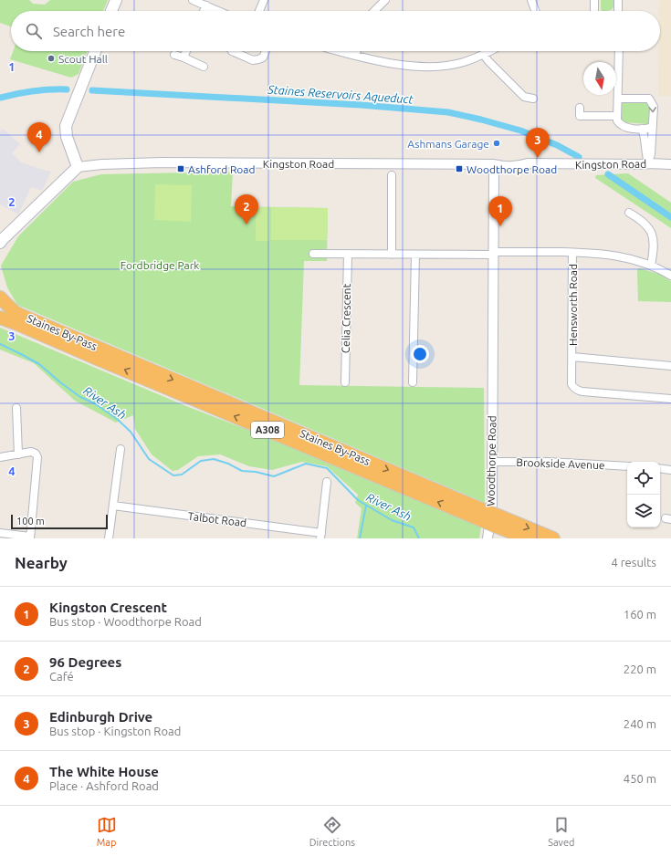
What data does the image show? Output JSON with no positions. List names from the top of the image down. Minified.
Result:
{"streets":{"highway":["Staines By-Pass","A308"],"street":["Kingston Road","Hensworth Road","Celia Crescent","Woodthorpe Road","Brookside Avenue","Talbot Road"]},"crossings":[["Kingston Road","Woodthorpe Road"],["Woodthorpe Road","Brookside Avenue"]],"water":["Staines Reservoirs Aqueduct","River Ash"],"parks":["Fordbridge Park"],"places":{"other":["Scout Hall","Ashmans Garage"],"transit":["Ashford Road","Woodthorpe Road"]},"scale_bar":"100 m","north":"bottom","page":{"search":"Search here","pins":["4","3","2","1"],"scale":"100 m","heading":["Nearby","4 results"],"list":[{"mark":"1","name":"Kingston Crescent","note":"Bus stop · Woodthorpe Road","value":"160 m"},{"mark":"2","name":"96 Degrees","note":"Café","value":"220 m"},{"mark":"3","name":"Edinburgh Drive","note":"Bus stop · Kingston Road","value":"240 m"},{"mark":"4","name":"The White House","note":"Place · Ashford Road","value":"450 m"}],"nav":["Map","Directions","Saved"]},"grid":{"rows":["1","2","3","4"]}}
